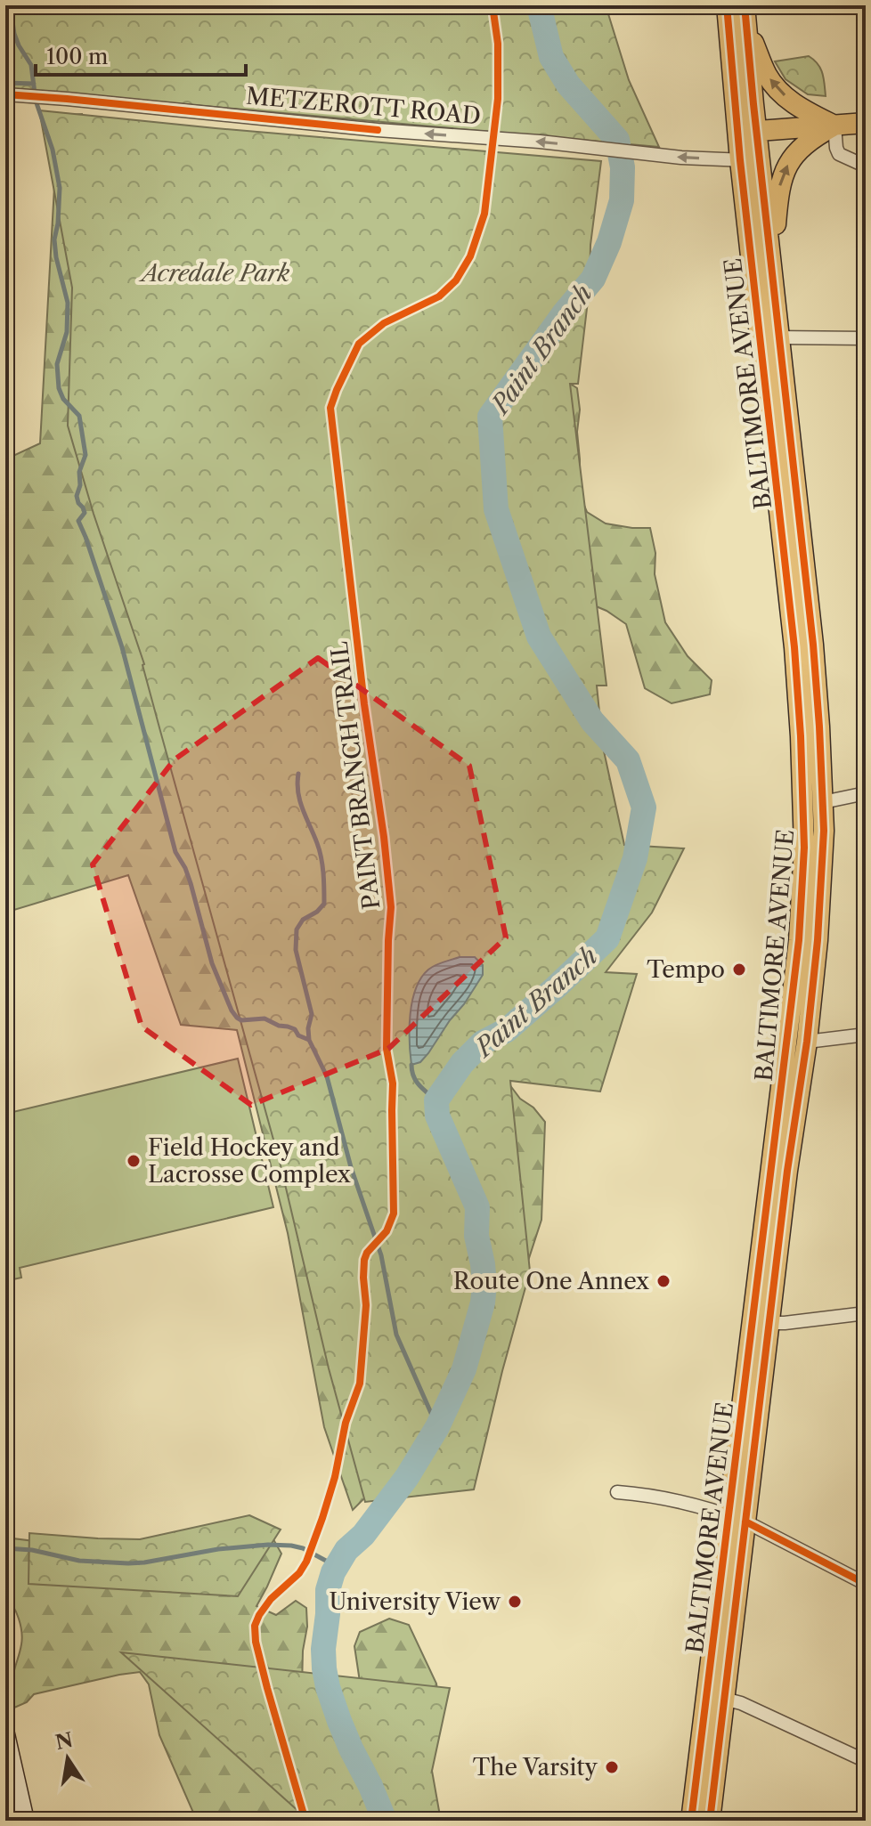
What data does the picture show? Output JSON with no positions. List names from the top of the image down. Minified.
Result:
{"streets":{"main road":["BALTIMORE AVENUE"],"street":["METZEROTT ROAD"],"cycle path":["PAINT BRANCH TRAIL"]},"crossings":[["METZEROTT ROAD","BALTIMORE AVENUE"]],"one_way":["METZEROTT ROAD"],"water":["Paint Branch"],"parks":["Acredale Park"],"places":["Tempo","Field Hockey and Lacrosse Complex","Route One Annex","University View","The Varsity"],"scale_bar":"100 m","north":"top"}
